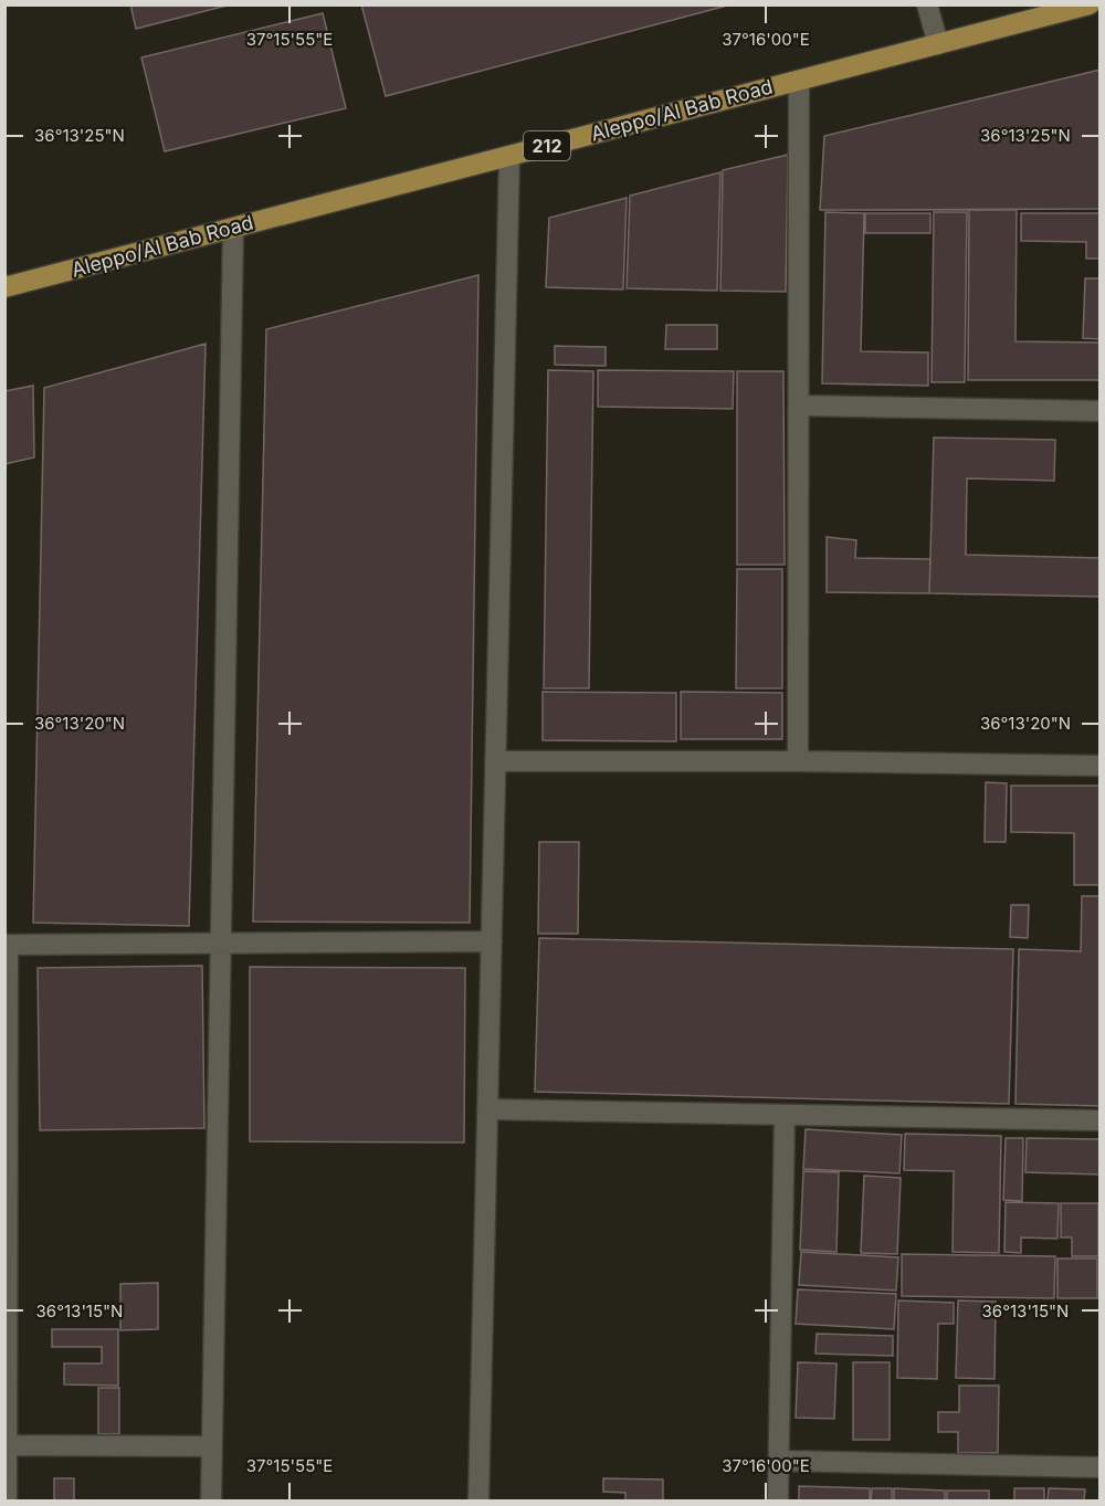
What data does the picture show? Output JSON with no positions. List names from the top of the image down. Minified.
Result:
{"streets":{"main road":["Aleppo/Al Bab Road","212"]},"coordinates":["37°15'55\"E","37°16'00\"E","36°13'25\"N","36°13'20\"N","36°13'15\"N"]}
